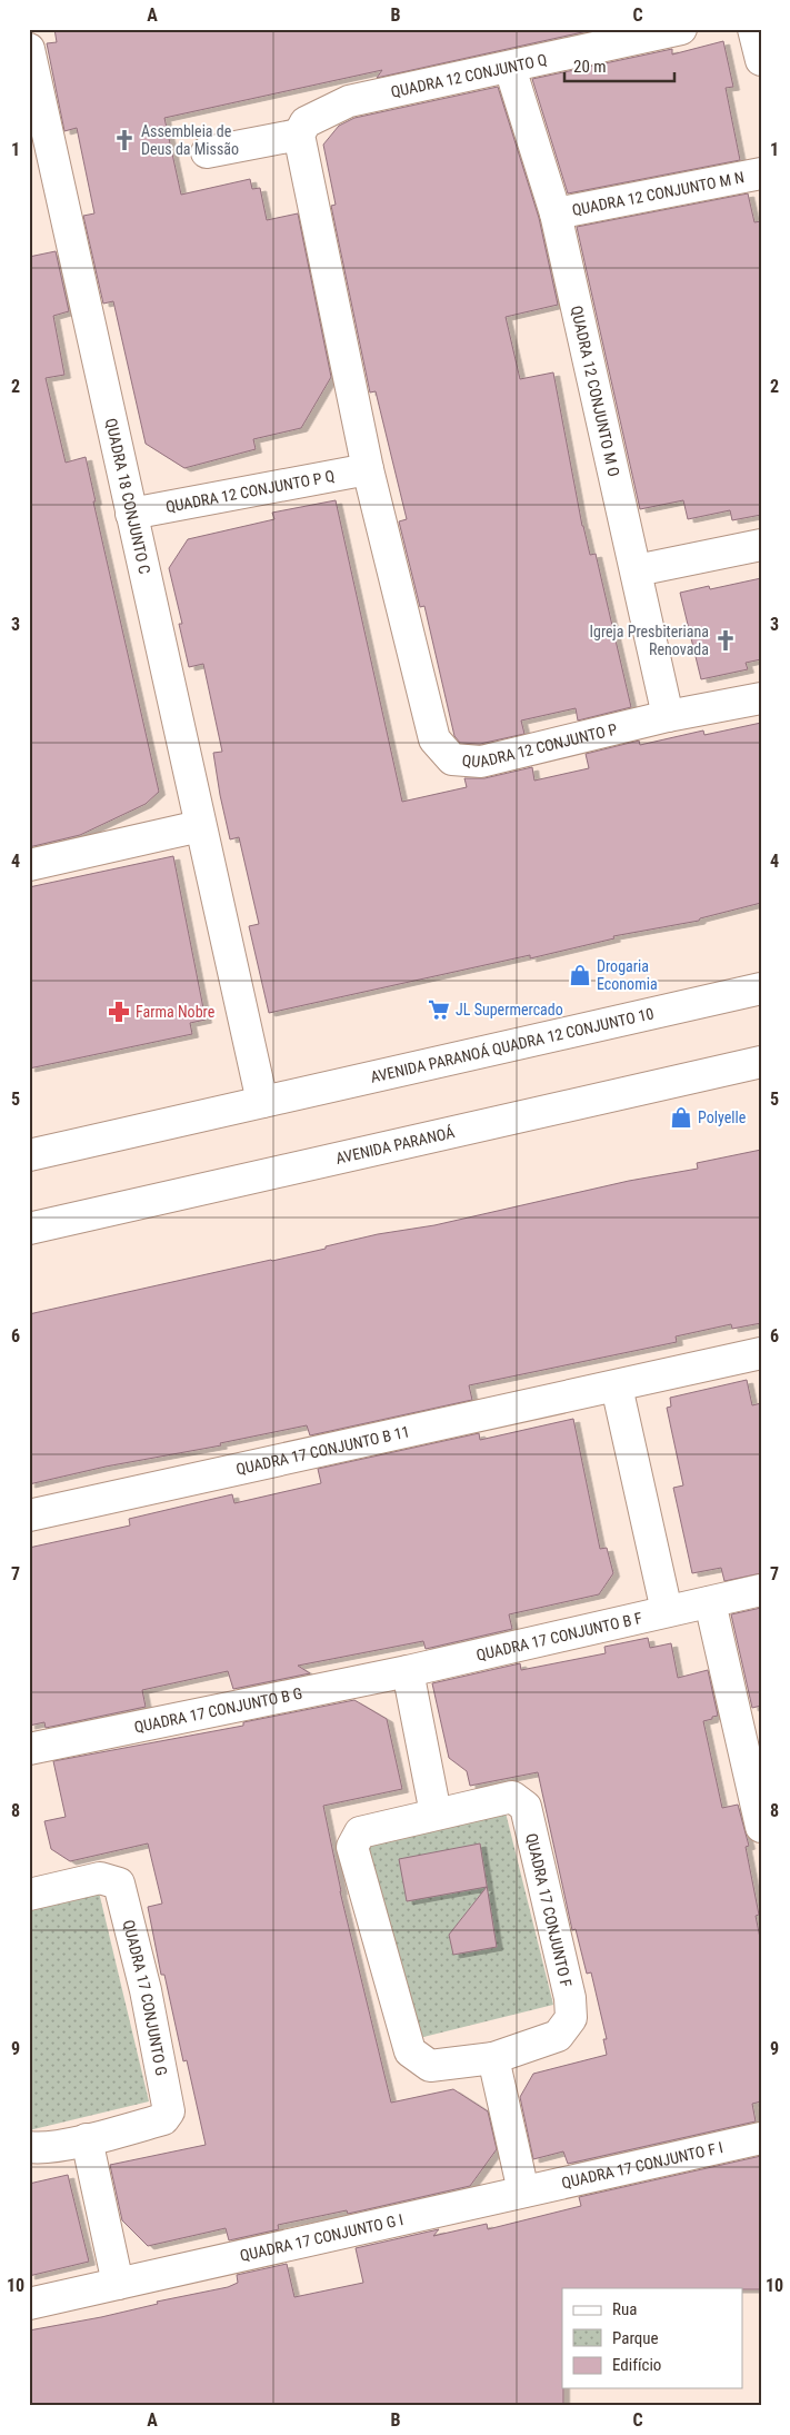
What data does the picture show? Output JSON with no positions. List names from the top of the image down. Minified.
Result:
{"streets":{"street":["QUADRA 12 CONJUNTO Q","QUADRA 12 CONJUNTO M N","QUADRA 12 CONJUNTO M O","QUADRA 12 CONJUNTO P Q","QUADRA 18 CONJUNTO C","QUADRA 12 CONJUNTO P","AVENIDA PARANOÁ QUADRA 12 CONJUNTO 10","AVENIDA PARANOÁ","QUADRA 17 CONJUNTO B 11","QUADRA 17 CONJUNTO B F","QUADRA 17 CONJUNTO B G","QUADRA 17 CONJUNTO F","QUADRA 17 CONJUNTO G","QUADRA 17 CONJUNTO F I","QUADRA 17 CONJUNTO G I"]},"crossings":[["QUADRA 12 CONJUNTO Q","QUADRA 12 CONJUNTO M O"],["QUADRA 12 CONJUNTO M N","QUADRA 12 CONJUNTO M O"],["QUADRA 12 CONJUNTO M O","QUADRA 12 CONJUNTO P"],["QUADRA 12 CONJUNTO P Q","QUADRA 18 CONJUNTO C"],["QUADRA 12 CONJUNTO P Q","QUADRA 12 CONJUNTO P"],["QUADRA 18 CONJUNTO C","AVENIDA PARANOÁ QUADRA 12 CONJUNTO 10"],["QUADRA 17 CONJUNTO B F","QUADRA 17 CONJUNTO B G"],["QUADRA 17 CONJUNTO F I","QUADRA 17 CONJUNTO G I"]],"places":{"church":["Assembleia de Deus da Missão","Igreja Presbiteriana Renovada"],"shop":["Drogaria Economia","Polyelle"],"supermarket":["JL Supermercado"],"pharmacy":["Farma Nobre"]},"legend":["Rua","Parque","Edifício"],"scale_bar":"20 m","grid":{"columns":["A","B","C"],"rows":["1","2","3","4","5","6","7","8","9","10"]}}
